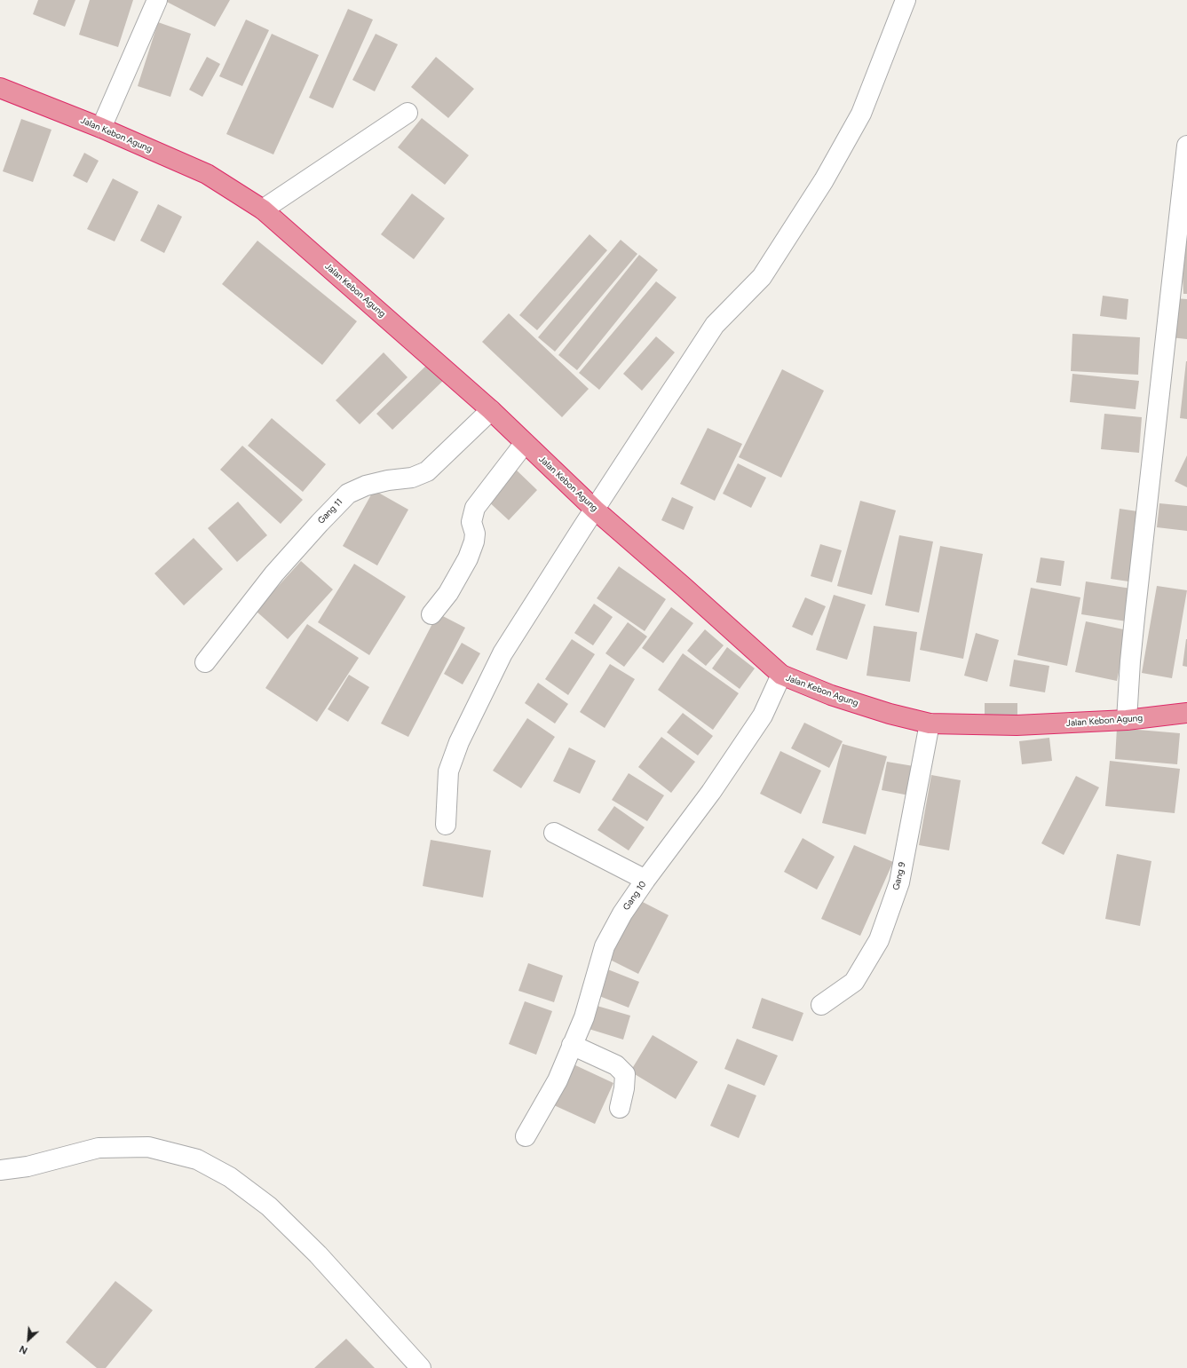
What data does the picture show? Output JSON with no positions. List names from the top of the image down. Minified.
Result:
{"streets":{"highway":["Jalan Kebon Agung"],"street":["Gang 11","Gang 9","Gang 10"]},"crossings":[["Jalan Kebon Agung","Gang 11"],["Jalan Kebon Agung","Gang 9"],["Jalan Kebon Agung","Gang 10"]],"north":"bottom left"}
